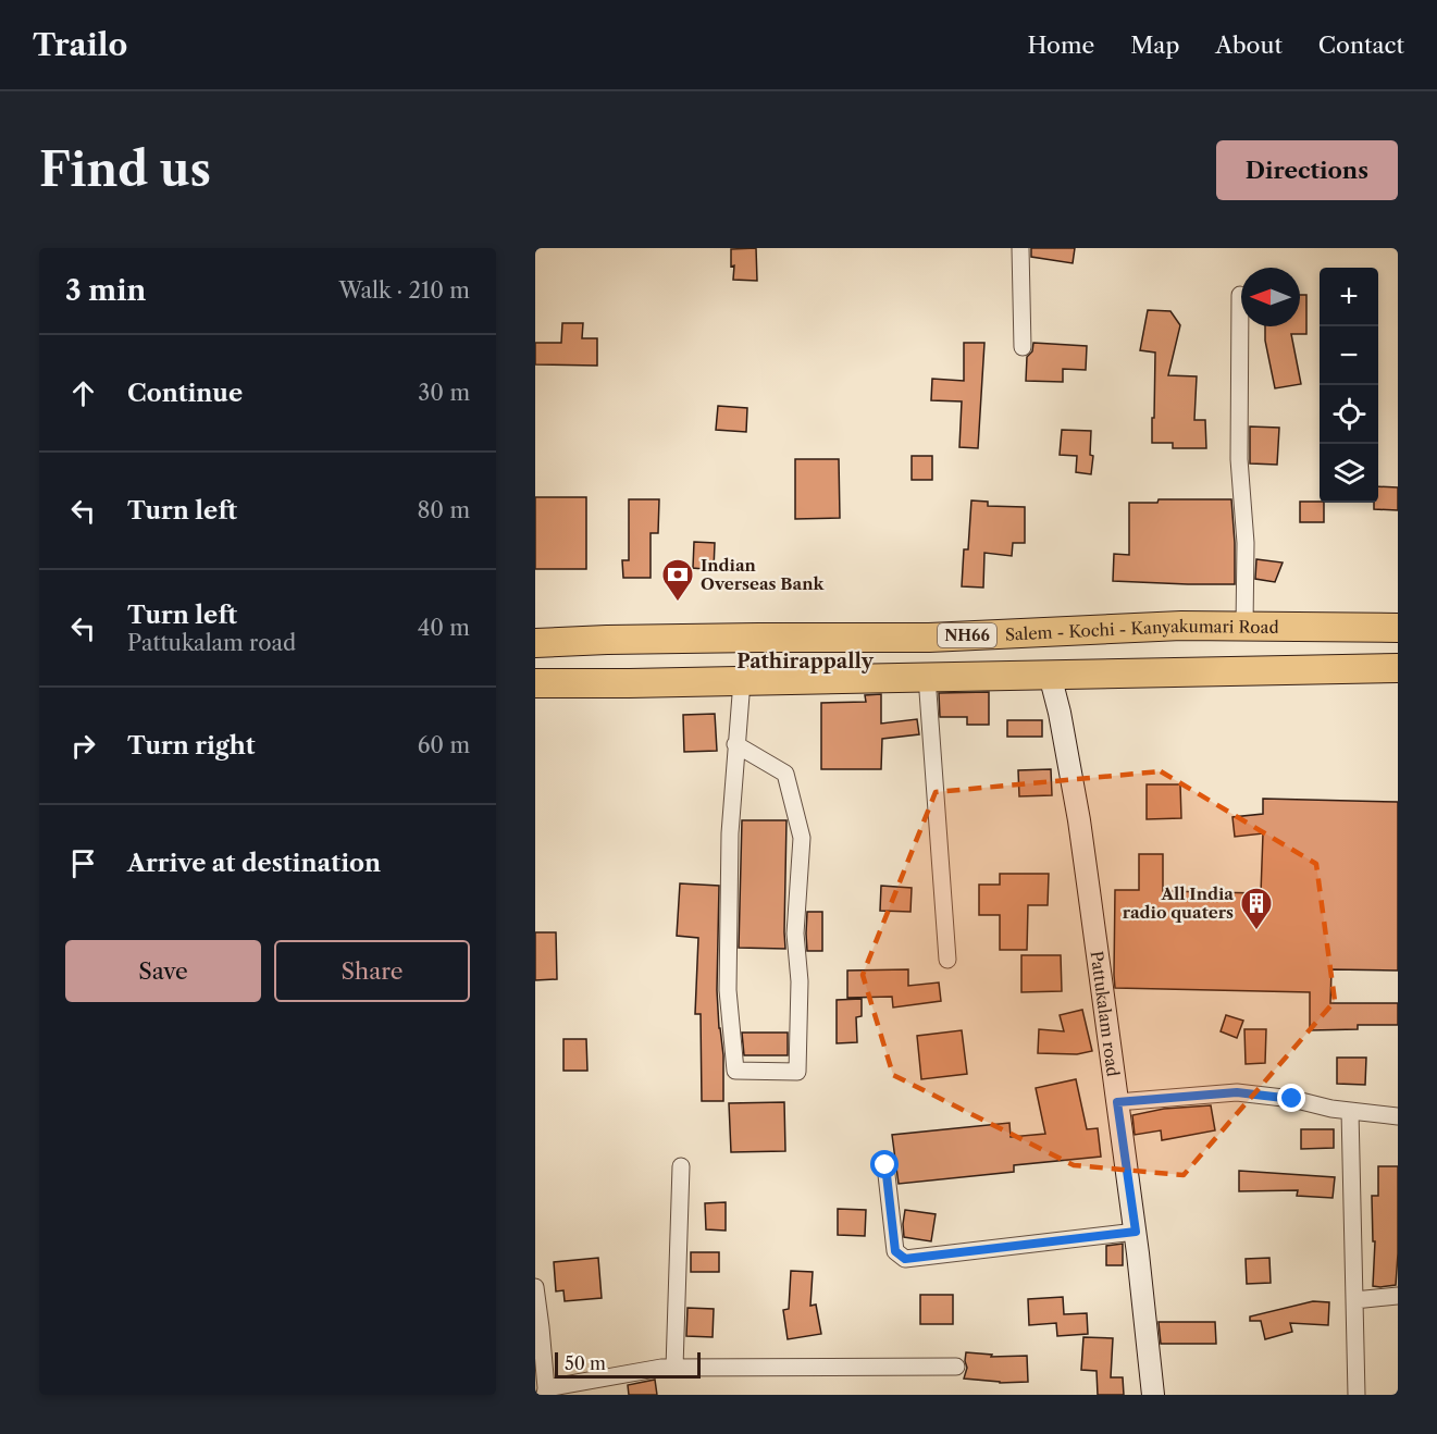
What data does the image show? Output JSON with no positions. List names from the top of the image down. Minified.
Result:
{"streets":{"highway":["Salem - Kochi - Kanyakumari Road","NH66"],"main road":["Pattukalam road"]},"districts":["Pathirappally"],"places":{"bank":["Indian Overseas Bank"],"building":["All India radio quaters"]},"scale_bar":"50 m","north":"left","page":{"header":"Trailo","nav":["Home","Map","About","Contact"],"buttons":["Directions",["Save","Share"]],"title":"Find us","heading":["3 min","Walk · 210 m"],"map_buttons":["+","−"],"list":[["Continue","30 m"],["Turn left","80 m"],["Turn left","Pattukalam road","40 m"],["Turn right","60 m"],"Arrive at destination"],"scale":"50 m"}}
